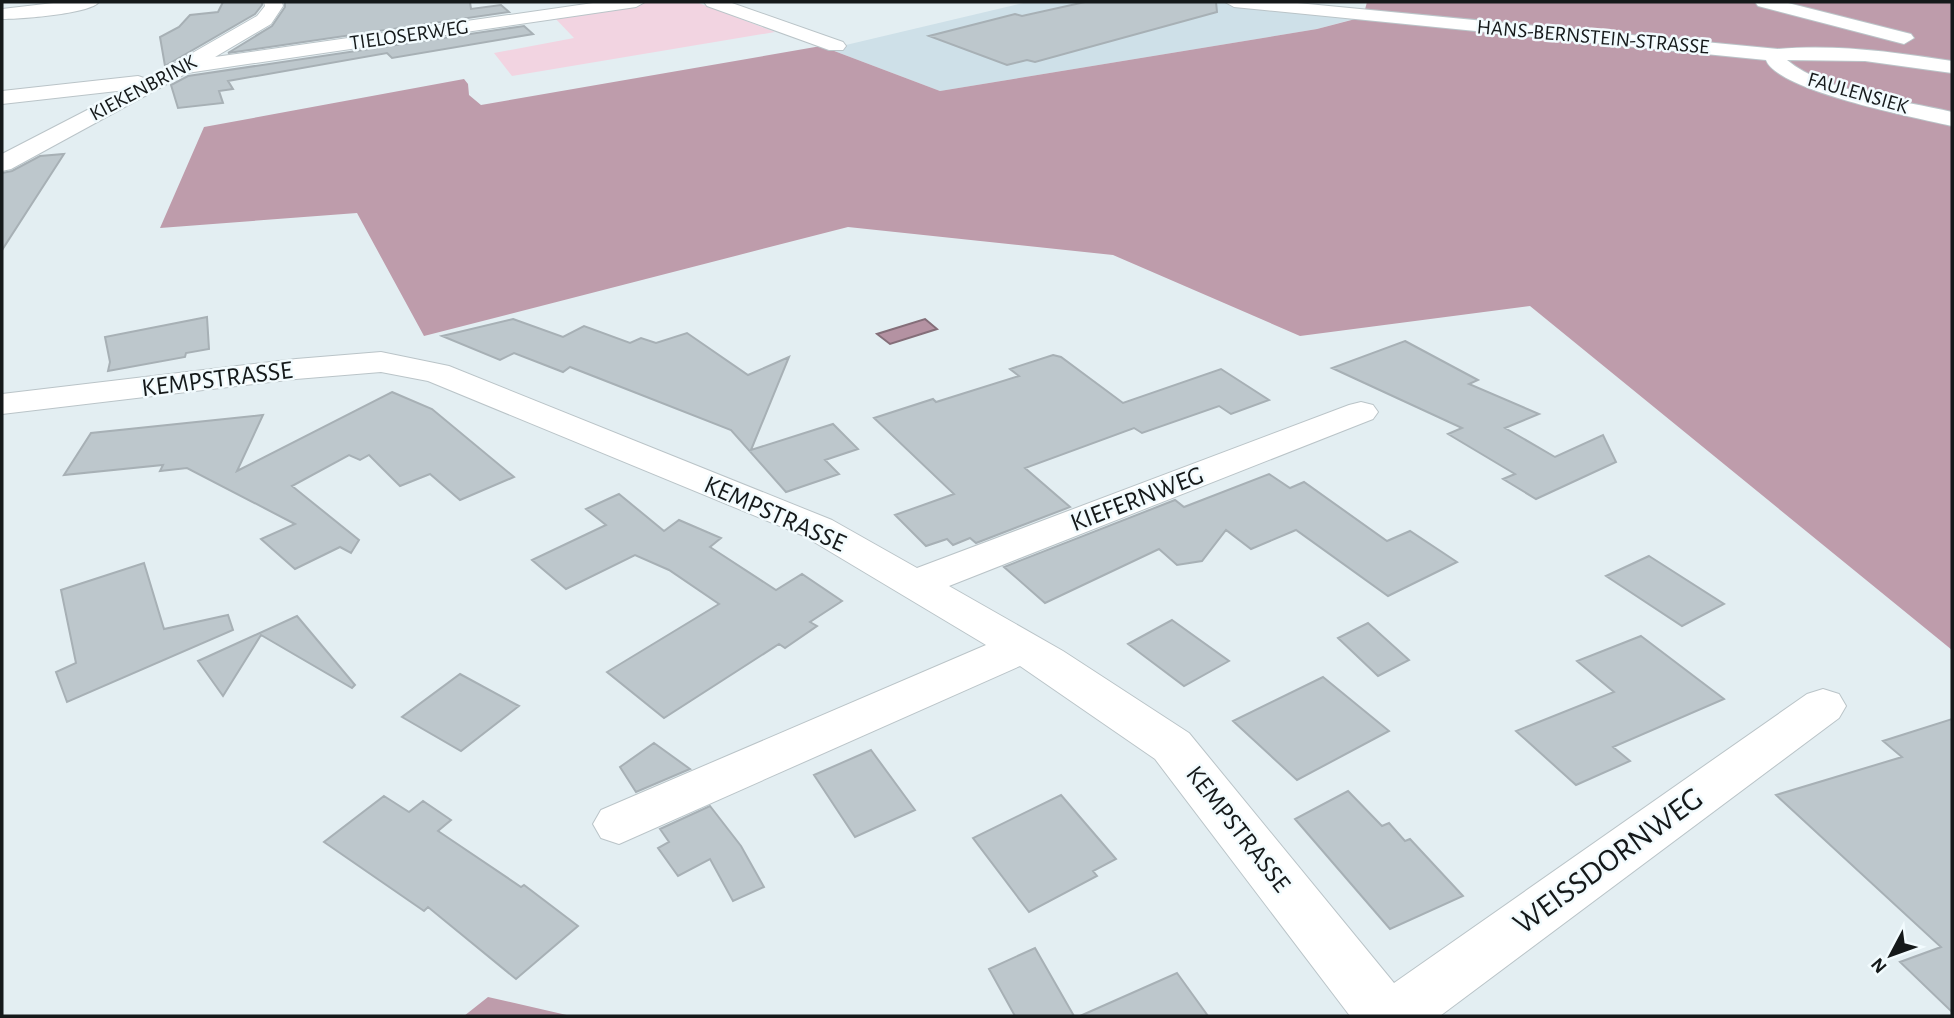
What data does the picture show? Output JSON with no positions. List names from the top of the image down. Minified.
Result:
{"streets":{"street":["TIELOSERWEG","HANS-BERNSTEIN-STRASSE","KIEKENBRINK","FAULENSIEK","KEMPSTRASSE","KIEFERNWEG","WEISSDORNWEG"]},"crossings":[["TIELOSERWEG","KIEKENBRINK"],["HANS-BERNSTEIN-STRASSE","FAULENSIEK"],["KEMPSTRASSE","KIEFERNWEG"]],"north":"bottom left"}
